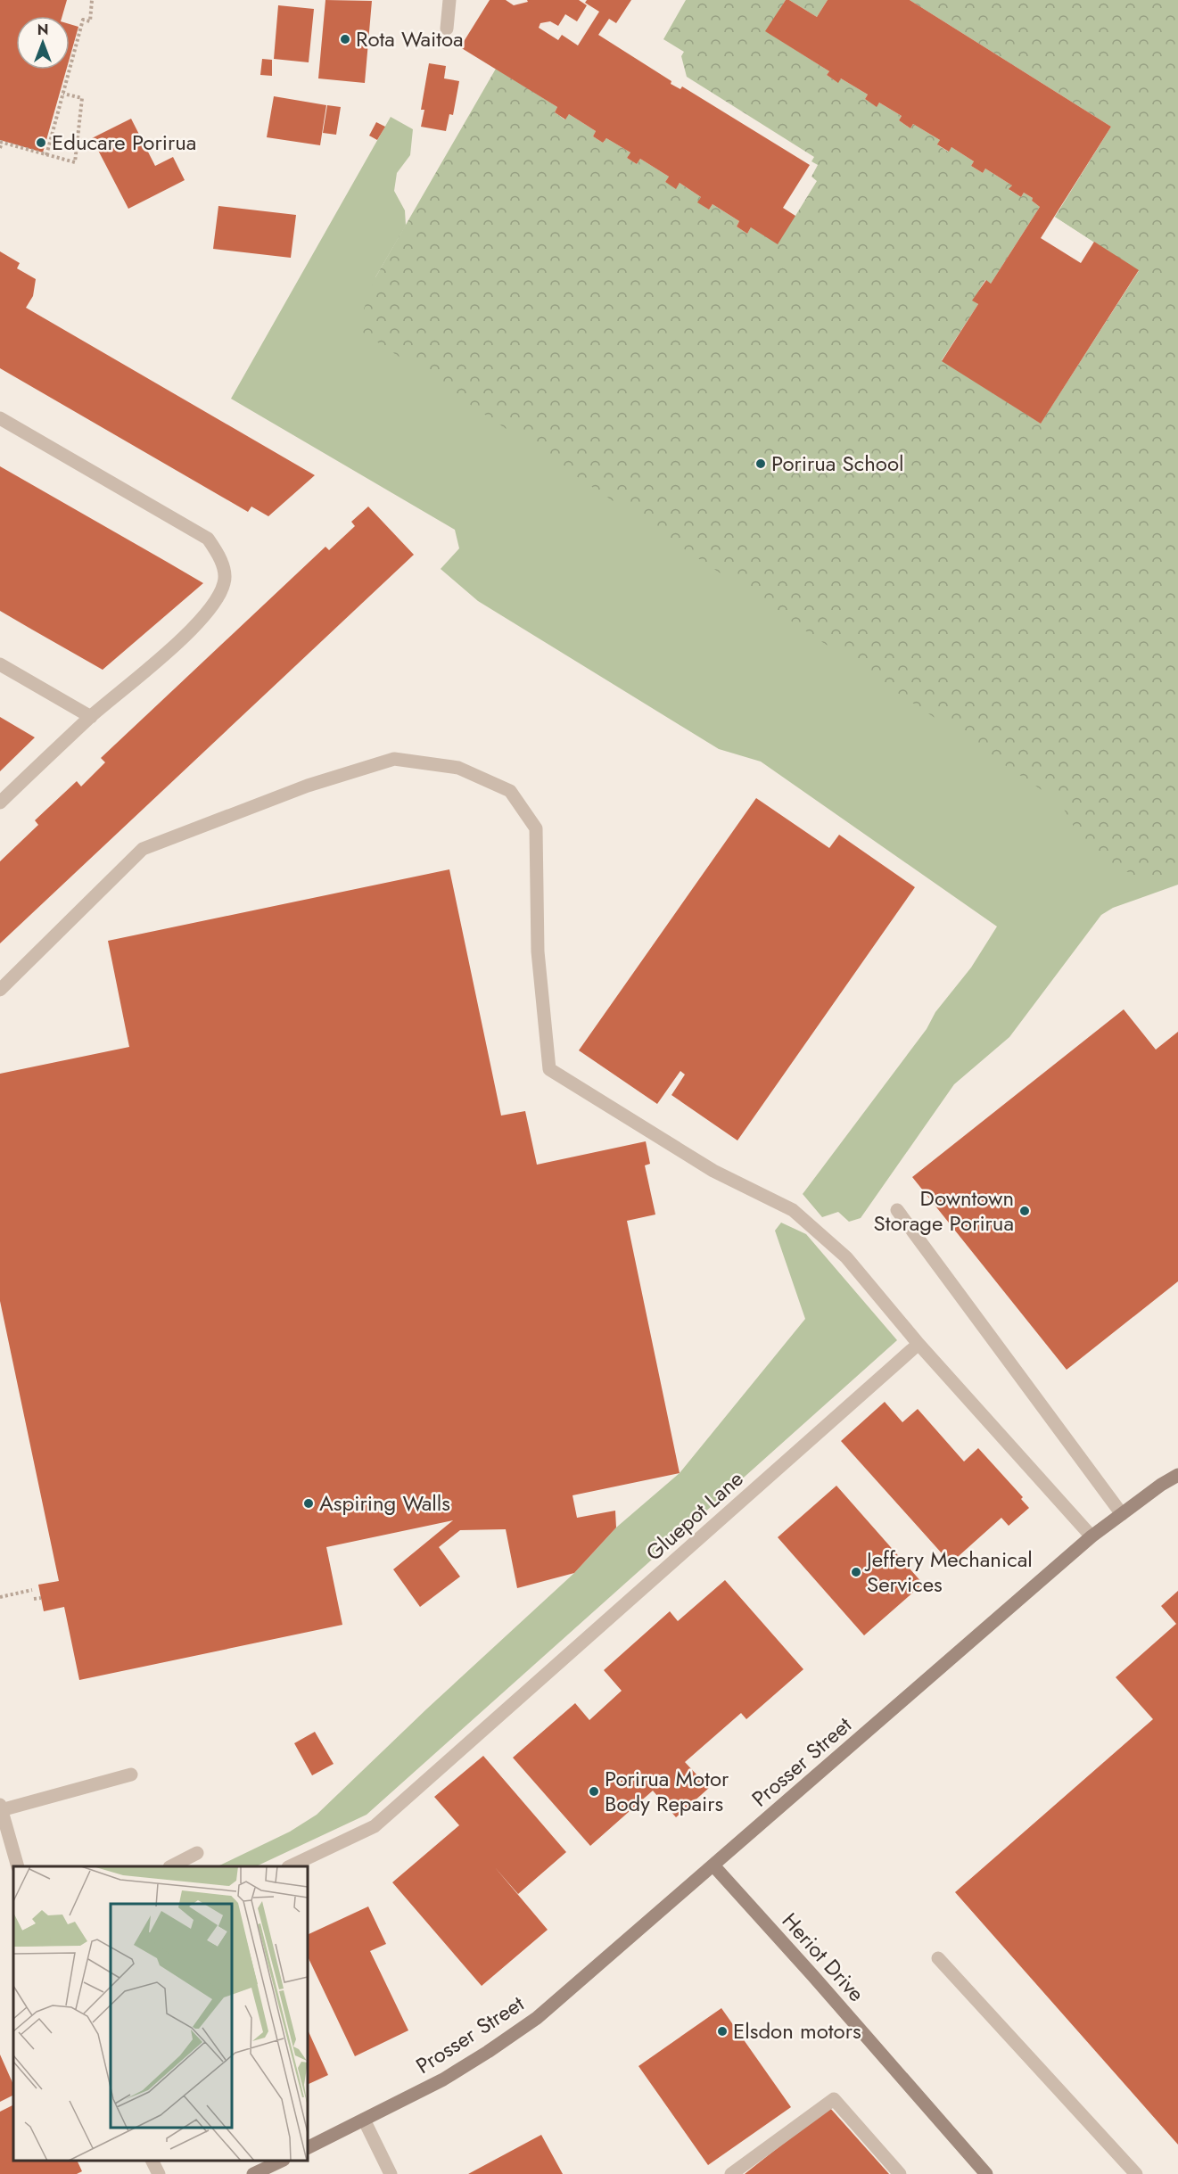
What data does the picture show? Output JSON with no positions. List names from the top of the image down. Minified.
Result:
{"streets":{"main road":["Prosser Street","Heriot Drive"],"street":["Gluepot Lane"]},"crossings":[["Prosser Street","Heriot Drive"]],"places":["Rota Waitoa","Educare Porirua","Porirua School","Downtown Storage Porirua","Aspiring Walls","Jeffery Mechanical Services","Porirua Motor Body Repairs","Elsdon motors"],"north":"top"}
